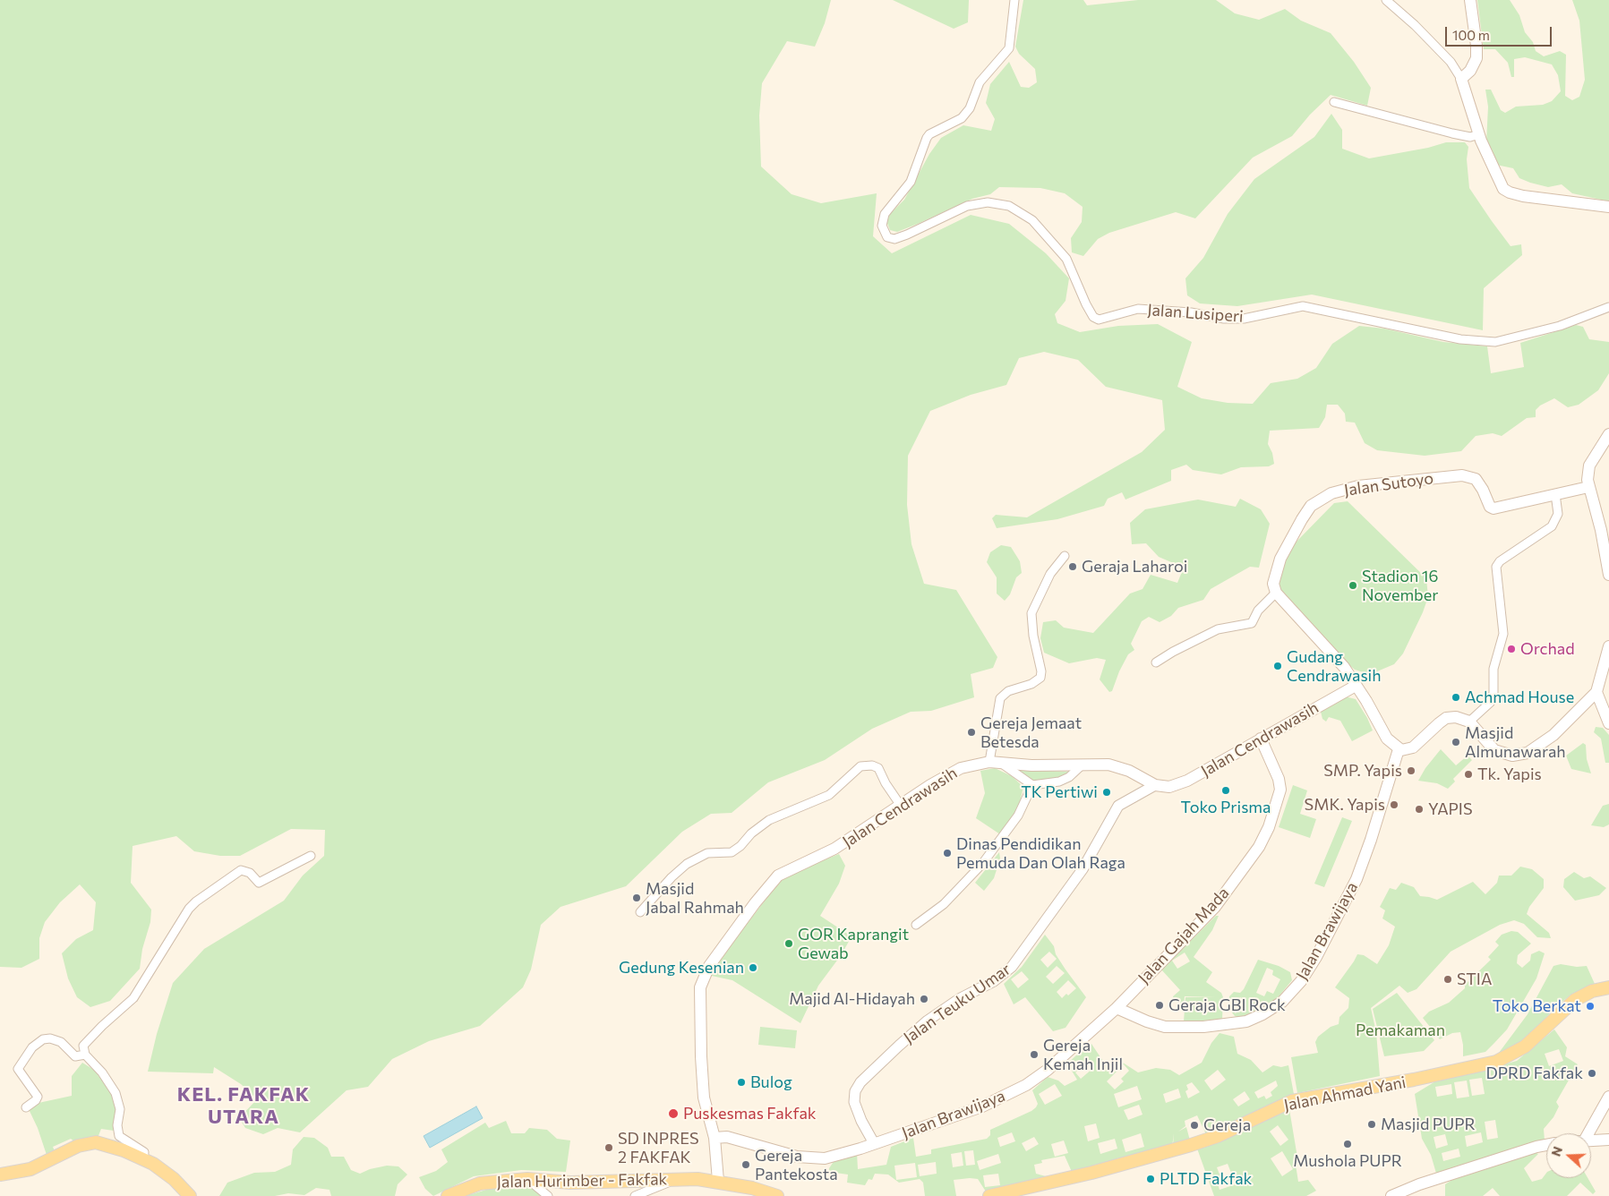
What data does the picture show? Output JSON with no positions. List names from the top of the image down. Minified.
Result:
{"streets":{"main road":["Jalan Sutoyo","Jalan Cendrawasih","Jalan Brawijaya","Jalan Gajah Mada","Jalan Ahmad Yani","Jalan Hurimber - Fakfak"],"street":["Jalan Lusiperi","Jalan Teuku Umar"]},"crossings":[["Jalan Cendrawasih","Jalan Brawijaya"],["Jalan Cendrawasih","Jalan Gajah Mada"],["Jalan Cendrawasih","Jalan Teuku Umar"],["Jalan Cendrawasih","Jalan Hurimber - Fakfak"],["Jalan Brawijaya","Jalan Gajah Mada"],["Jalan Brawijaya","Jalan Teuku Umar"]],"districts":["KEL. FAKFAK UTARA"],"parks":["Pemakaman"],"places":["Geraja Laharoi","Stadion 16 November","Orchad","Gudang Cendrawasih","Achmad House","Gereja Jemaat Betesda","Masjid Almunawarah","SMP. Yapis","Tk. Yapis","Toko Prisma","TK Pertiwi","SMK. Yapis","YAPIS","Dinas Pendidikan Pemuda Dan Olah Raga","Masjid Jabal Rahmah","GOR Kaprangit Gewab","Gedung Kesenian","STIA","Majid Al-Hidayah","Geraja GBI Rock","Toko Berkat","Gereja Kemah Injil","DPRD Fakfak","Bulog","Puskesmas Fakfak","Masjid PUPR","Gereja","Mushola PUPR","SD INPRES 2 FAKFAK","Gereja Pantekosta","PLTD Fakfak"],"scale_bar":"100 m","north":"left"}
